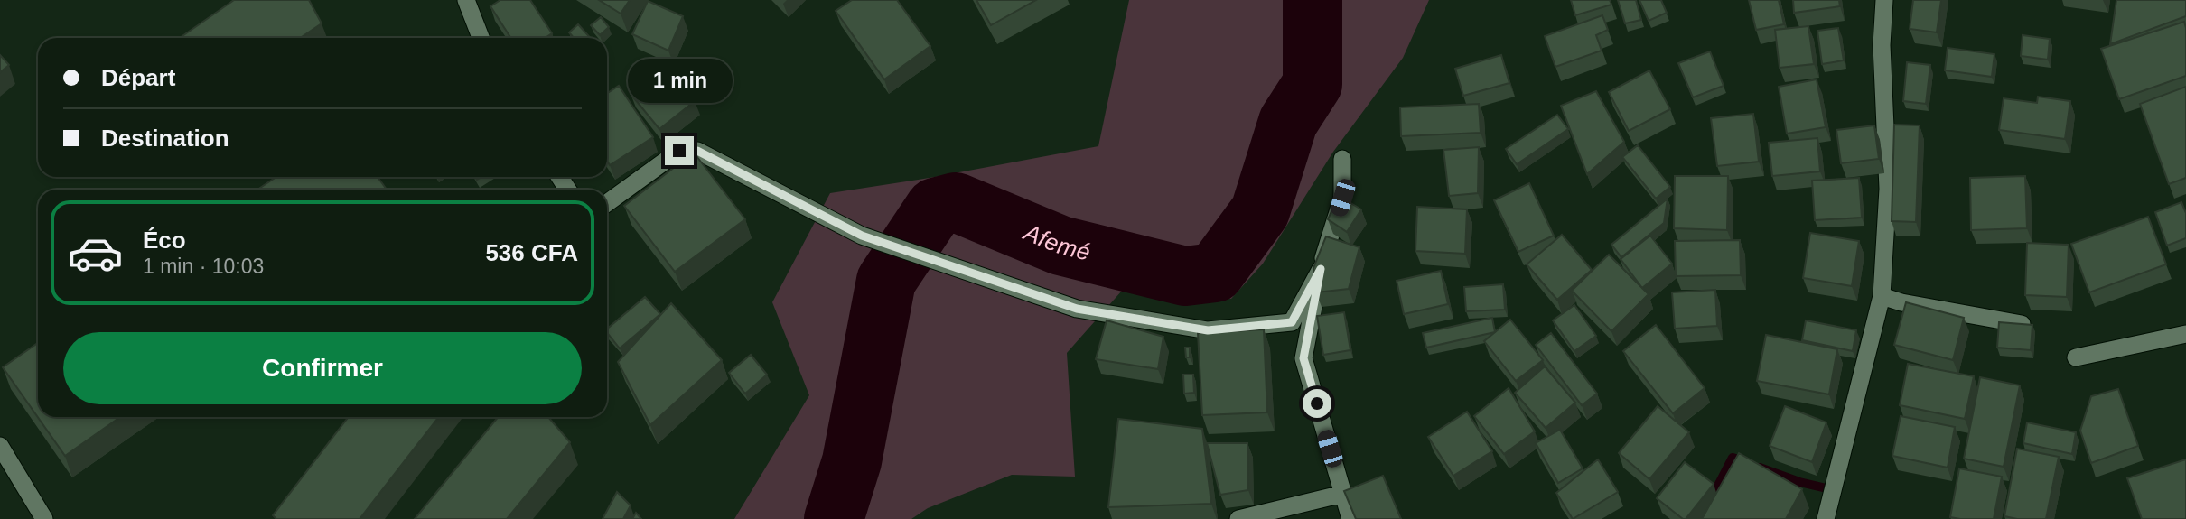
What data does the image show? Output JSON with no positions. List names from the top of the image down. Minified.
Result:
{"water":["Afemé"],"page":{"banner":["Départ","Destination"],"bubble":"1 min","list":[{"name":"Éco","note":"1 min · 10:03","value":"536 CFA"}],"buttons":"Confirmer"}}
